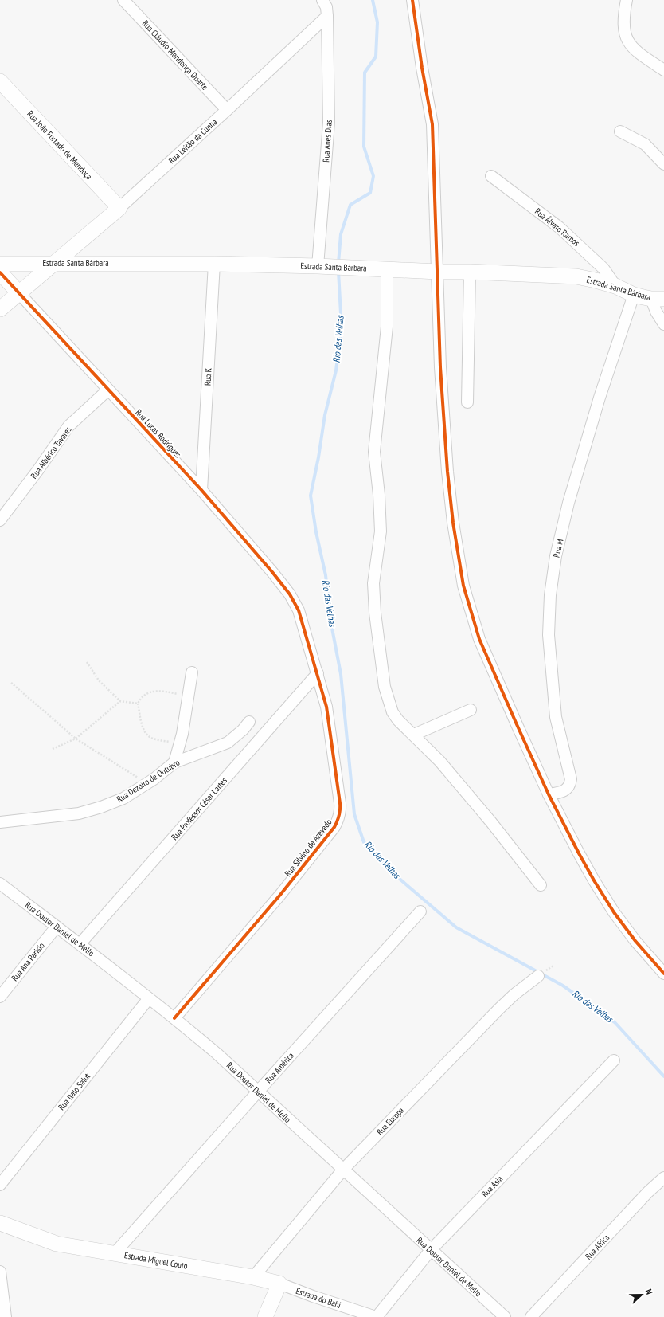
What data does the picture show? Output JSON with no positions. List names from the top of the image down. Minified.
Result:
{"streets":{"street":["Rua Cláudio Mendonça Duarte","Rua Leitão da Cunha","Rua Anes Dias","Rua João Furtado de Mendoça","Rua Álvaro Ramos","Estrada Santa Bárbara","Rua K","Rua Lucas Rodrigues","Rua Albérico Tavares","Rua M","Rua Dezoito de Outubro","Rua Professor César Lattes","Rua Silvino de Azevedo","Rua Doutor Daniel de Mello","Rua Ana Parisio","Rua América","Rua Italo Salut","Rua Europa","Rua Asia","Rua Africa","Estrada Miguel Couto","Estrada do Babi"]},"crossings":[["Rua Cláudio Mendonça Duarte","Rua Leitão da Cunha"],["Rua Leitão da Cunha","Rua Anes Dias"],["Rua Leitão da Cunha","Rua João Furtado de Mendoça"],["Rua Leitão da Cunha","Estrada Santa Bárbara"],["Rua Leitão da Cunha","Rua Lucas Rodrigues"],["Rua Anes Dias","Estrada Santa Bárbara"],["Rua Álvaro Ramos","Estrada Santa Bárbara"],["Estrada Santa Bárbara","Rua K"],["Estrada Santa Bárbara","Rua M"],["Rua K","Rua Lucas Rodrigues"],["Rua Lucas Rodrigues","Rua Albérico Tavares"],["Rua Lucas Rodrigues","Rua Silvino de Azevedo"],["Rua Professor César Lattes","Rua Silvino de Azevedo"],["Rua Professor César Lattes","Rua Doutor Daniel de Mello"],["Rua Silvino de Azevedo","Rua Doutor Daniel de Mello"],["Rua Doutor Daniel de Mello","Rua Ana Parisio"],["Rua Doutor Daniel de Mello","Rua América"],["Rua Doutor Daniel de Mello","Rua Italo Salut"],["Rua Doutor Daniel de Mello","Rua Europa"],["Rua Doutor Daniel de Mello","Rua Asia"],["Rua América","Estrada Miguel Couto"],["Rua Europa","Estrada Miguel Couto"],["Rua Asia","Estrada do Babi"],["Estrada Miguel Couto","Estrada do Babi"]],"water":["Rio das Velhas"],"north":"right"}
